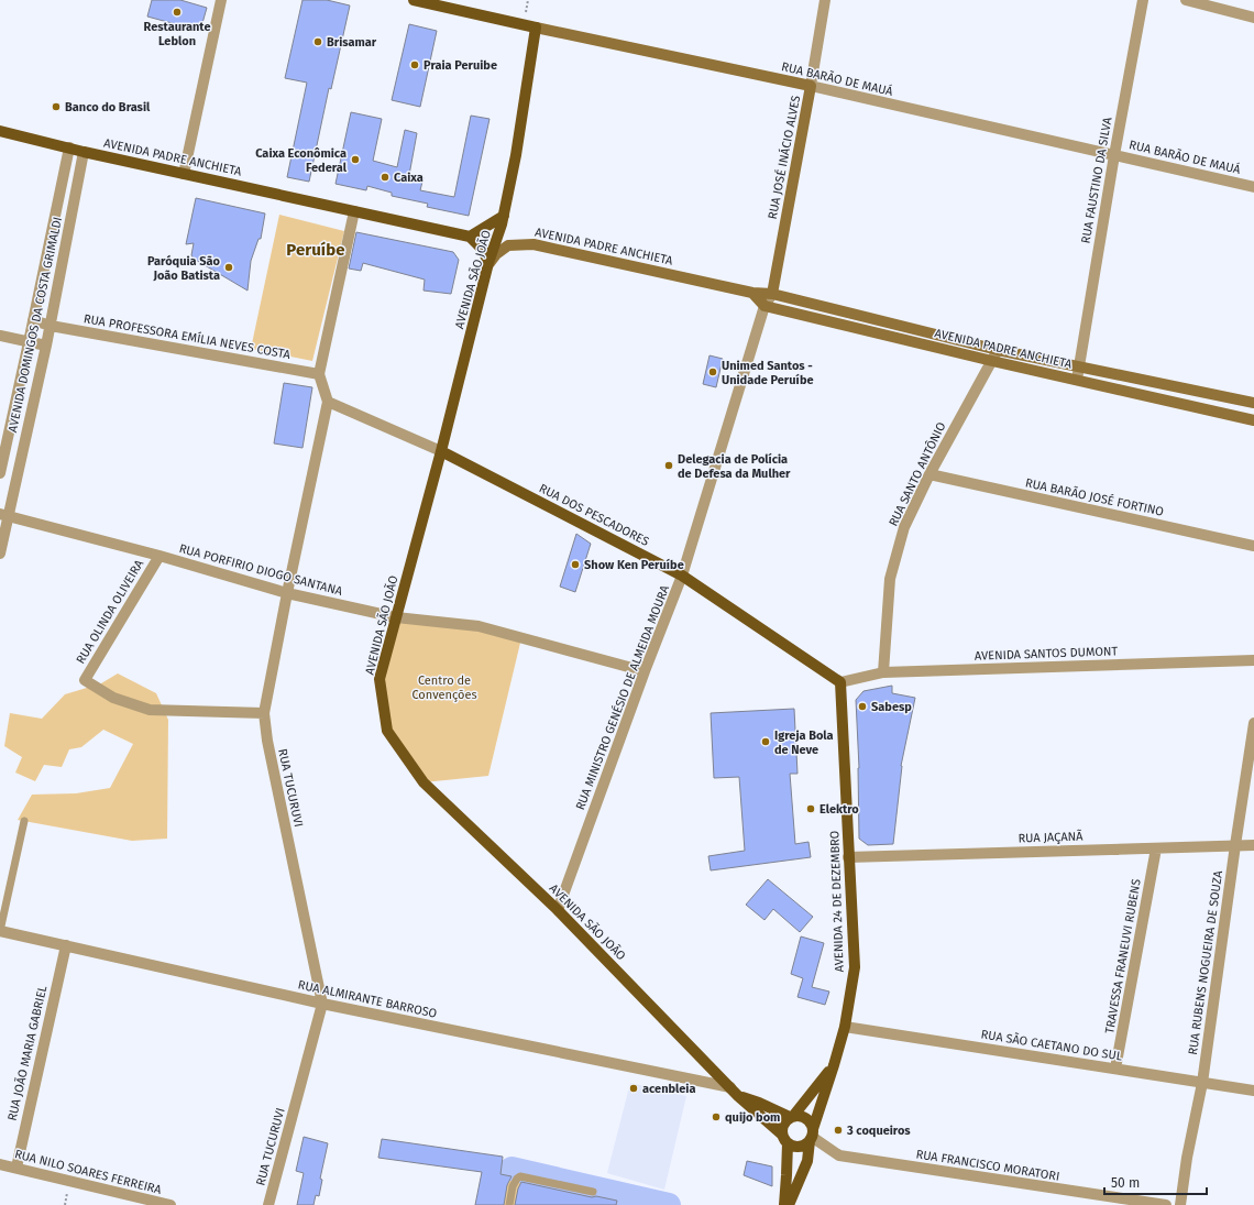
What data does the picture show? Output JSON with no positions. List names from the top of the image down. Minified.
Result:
{"streets":{"main road":["RUA BARÃO DE MAUÁ","AVENIDA PADRE ANCHIETA","RUA JOSÉ INÁCIO ALVES","AVENIDA SÃO JOÃO","RUA DOS PESCADORES","AVENIDA 24 DE DEZEMBRO"],"street":["RUA FAUSTINO DA SILVA","AVENIDA DOMINGOS DA COSTA GRIMALDI","RUA PROFESSORA EMÍLIA NEVES COSTA","RUA SANTO ANTÔNIO","RUA BARÃO JOSÉ FORTINO","RUA PORFIRIO DIOGO SANTANA","RUA OLINDA OLIVEIRA","AVENIDA SANTOS DUMONT","RUA MINISTRO GENÉSIO DE ALMEIDA MOURA","RUA TUCURUVI","RUA JAÇANÃ","TRAVESSA FRANEUVI RUBENS","RUA RUBENS NOGUEIRA DE SOUZA","RUA ALMIRANTE BARROSO","RUA SÃO CAETANO DO SUL","RUA JOÃO MARIA GABRIEL","RUA FRANCISCO MORATORI","RUA NILO SOARES FERREIRA"]},"crossings":[["RUA BARÃO DE MAUÁ","RUA JOSÉ INÁCIO ALVES"],["RUA BARÃO DE MAUÁ","RUA FAUSTINO DA SILVA"],["RUA BARÃO DE MAUÁ","AVENIDA SÃO JOÃO"],["AVENIDA PADRE ANCHIETA","RUA JOSÉ INÁCIO ALVES"],["AVENIDA PADRE ANCHIETA","RUA FAUSTINO DA SILVA"],["AVENIDA PADRE ANCHIETA","AVENIDA SÃO JOÃO"],["AVENIDA PADRE ANCHIETA","AVENIDA DOMINGOS DA COSTA GRIMALDI"],["AVENIDA PADRE ANCHIETA","RUA SANTO ANTÔNIO"],["AVENIDA PADRE ANCHIETA","RUA MINISTRO GENÉSIO DE ALMEIDA MOURA"],["RUA JOSÉ INÁCIO ALVES","RUA MINISTRO GENÉSIO DE ALMEIDA MOURA"],["AVENIDA SÃO JOÃO","RUA DOS PESCADORES"],["AVENIDA SÃO JOÃO","RUA PORFIRIO DIOGO SANTANA"],["AVENIDA SÃO JOÃO","RUA MINISTRO GENÉSIO DE ALMEIDA MOURA"],["AVENIDA SÃO JOÃO","AVENIDA 24 DE DEZEMBRO"],["AVENIDA SÃO JOÃO","RUA ALMIRANTE BARROSO"],["AVENIDA SÃO JOÃO","RUA FRANCISCO MORATORI"],["AVENIDA DOMINGOS DA COSTA GRIMALDI","RUA PROFESSORA EMÍLIA NEVES COSTA"],["AVENIDA DOMINGOS DA COSTA GRIMALDI","RUA PORFIRIO DIOGO SANTANA"],["RUA PROFESSORA EMÍLIA NEVES COSTA","RUA TUCURUVI"],["RUA SANTO ANTÔNIO","RUA BARÃO JOSÉ FORTINO"],["RUA SANTO ANTÔNIO","AVENIDA SANTOS DUMONT"],["RUA DOS PESCADORES","AVENIDA SANTOS DUMONT"],["RUA DOS PESCADORES","RUA MINISTRO GENÉSIO DE ALMEIDA MOURA"],["RUA DOS PESCADORES","AVENIDA 24 DE DEZEMBRO"],["RUA PORFIRIO DIOGO SANTANA","RUA OLINDA OLIVEIRA"],["RUA PORFIRIO DIOGO SANTANA","RUA MINISTRO GENÉSIO DE ALMEIDA MOURA"],["RUA PORFIRIO DIOGO SANTANA","RUA TUCURUVI"],["RUA OLINDA OLIVEIRA","RUA TUCURUVI"],["AVENIDA SANTOS DUMONT","AVENIDA 24 DE DEZEMBRO"],["RUA TUCURUVI","RUA ALMIRANTE BARROSO"],["RUA JAÇANÃ","AVENIDA 24 DE DEZEMBRO"],["RUA JAÇANÃ","TRAVESSA FRANEUVI RUBENS"],["RUA JAÇANÃ","RUA RUBENS NOGUEIRA DE SOUZA"],["AVENIDA 24 DE DEZEMBRO","RUA SÃO CAETANO DO SUL"],["AVENIDA 24 DE DEZEMBRO","RUA FRANCISCO MORATORI"],["TRAVESSA FRANEUVI RUBENS","RUA SÃO CAETANO DO SUL"],["RUA RUBENS NOGUEIRA DE SOUZA","RUA SÃO CAETANO DO SUL"],["RUA ALMIRANTE BARROSO","RUA JOÃO MARIA GABRIEL"],["RUA JOÃO MARIA GABRIEL","RUA NILO SOARES FERREIRA"]],"districts":["Peruíbe"],"parks":["Centro de Convenções"],"places":["Restaurante Leblon","Brisamar","Praia Peruibe","Banco do Brasil","Caixa Econômica Federal","Caixa","Paróquia São João Batista","Unimed Santos - Unidade Peruíbe","Delegacia de Polícia de Defesa da Mulher","Show Ken Peruíbe","Sabesp","Igreja Bola de Neve","Elektro","acenbleia","quijo bom","3 coqueiros"],"scale_bar":"50 m"}
